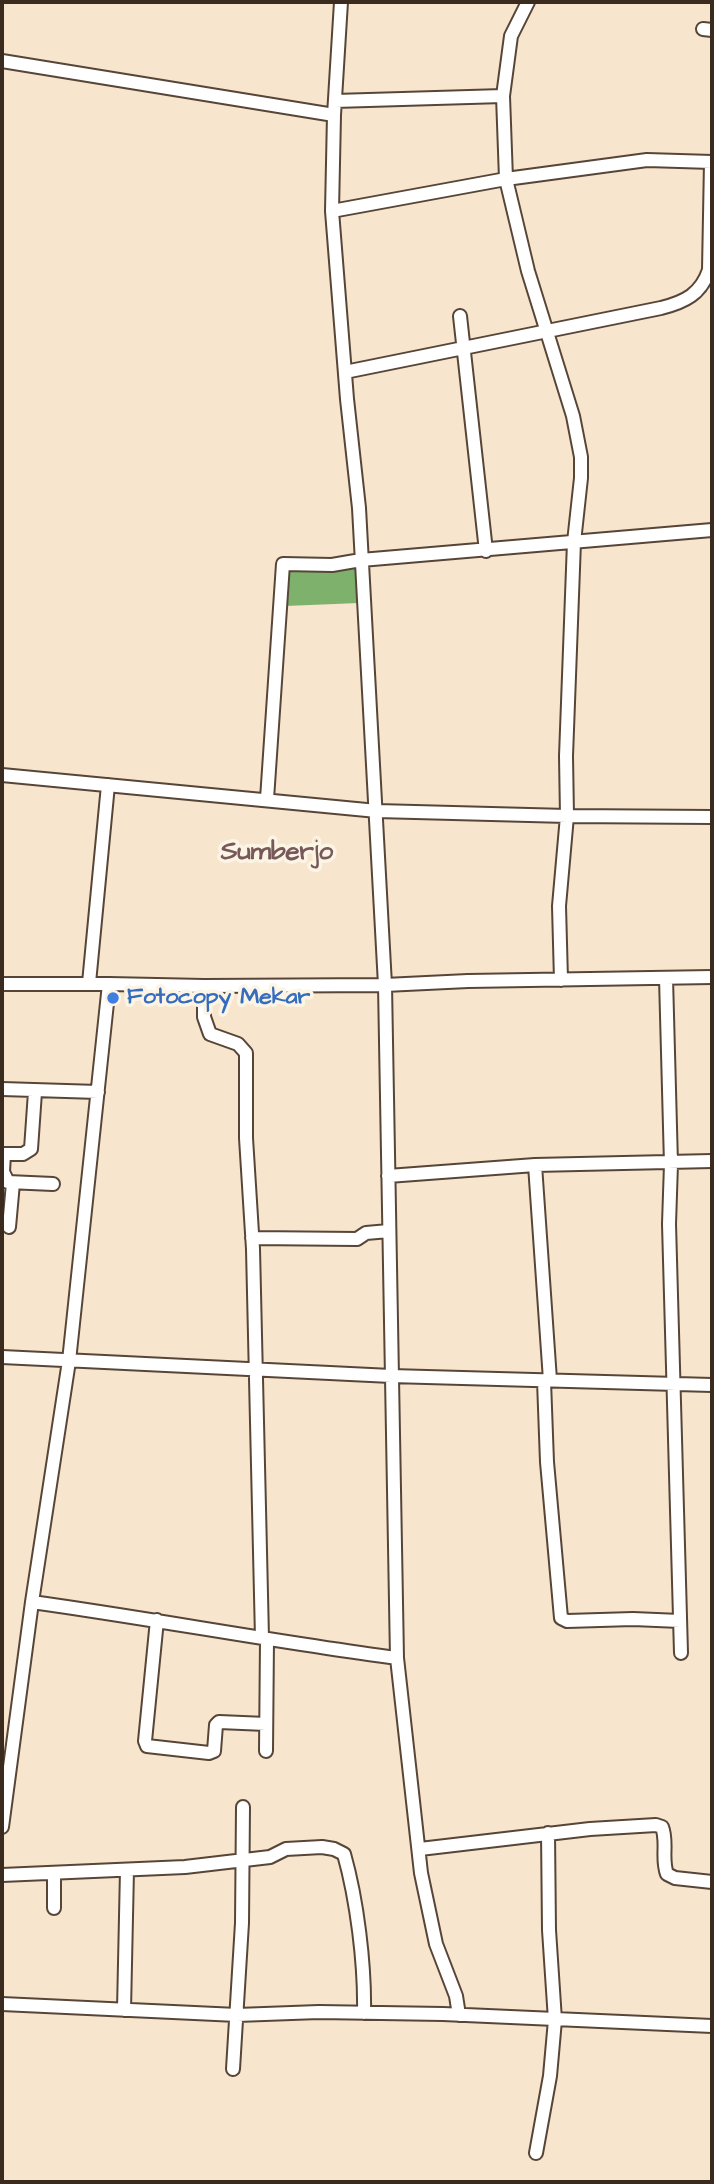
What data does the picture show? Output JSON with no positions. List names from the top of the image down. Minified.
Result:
{"districts":["Sumberjo"],"places":["Fotocopy Mekar"]}
